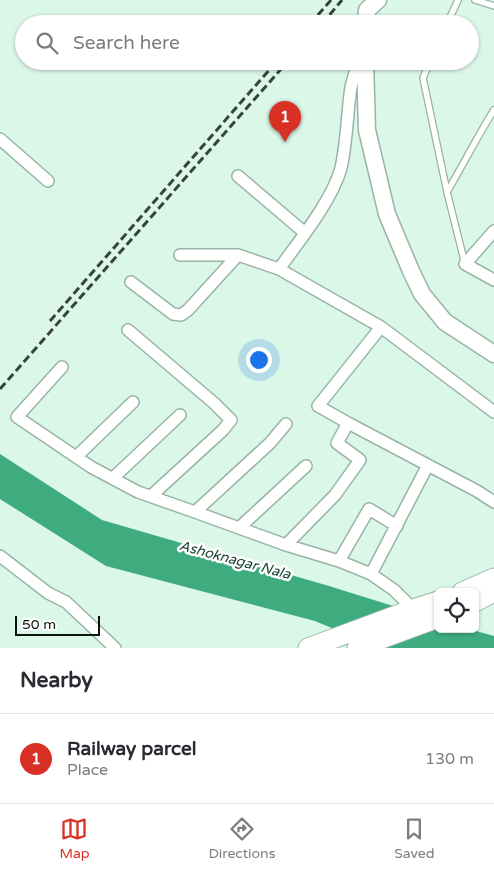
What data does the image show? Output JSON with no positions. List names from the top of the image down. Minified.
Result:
{"water":["Ashoknagar Nala"],"scale_bar":"50 m","page":{"search":"Search here","pins":"1","scale":"50 m","heading":"Nearby","list":[{"mark":"1","name":"Railway parcel","note":"Place","value":"130 m"}],"nav":["Map","Directions","Saved"]}}
